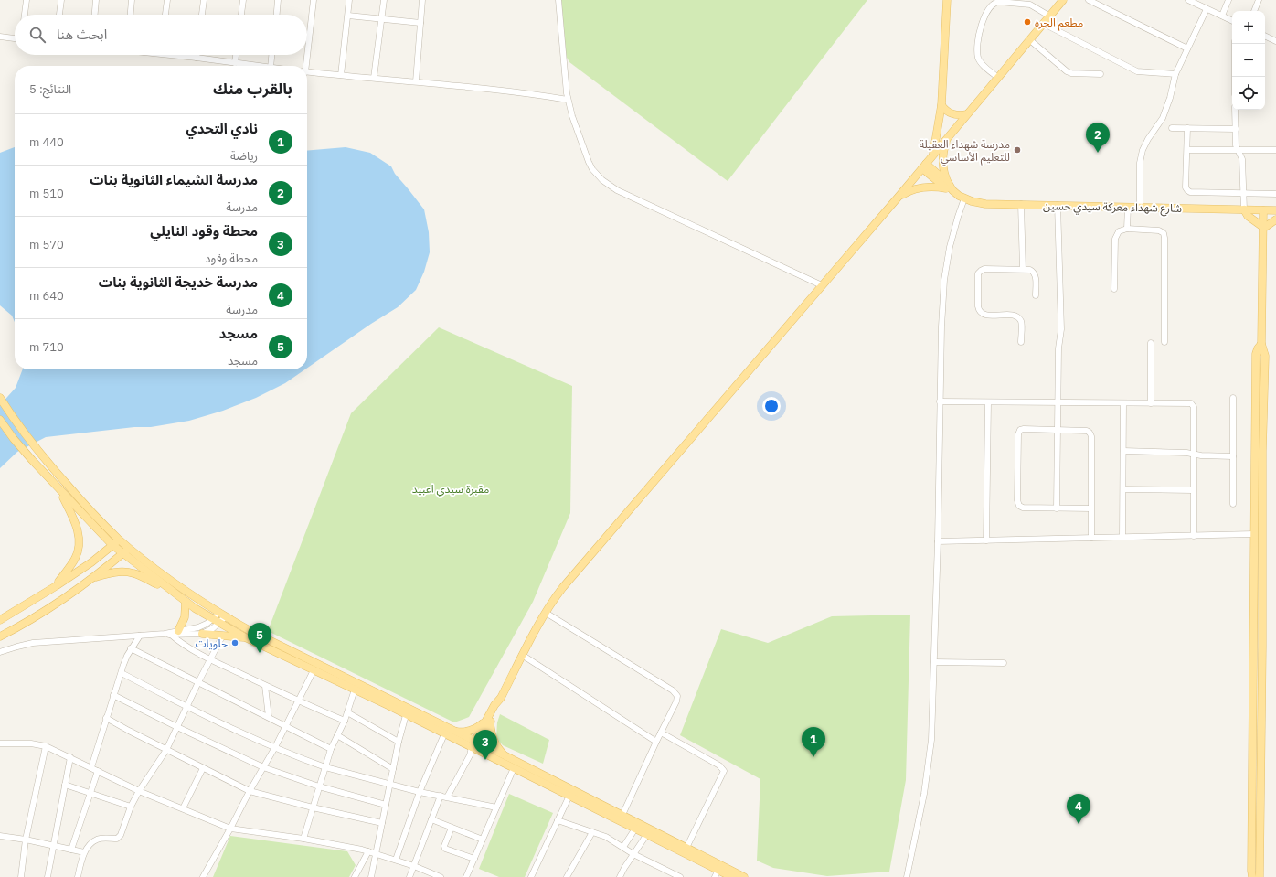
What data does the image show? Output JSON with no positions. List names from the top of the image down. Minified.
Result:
{"streets":{"main road":["شارع شهداء معركة سيدي حسين"]},"parks":["مقبرة سيدي اعبيد"],"places":["مطعم الجره","مدرسة شهداء العقيلة للتعليم الأساسي","حلويات"],"page":{"map_buttons":["+","−"],"search":"ابحث هنا","heading":["بالقرب منك","النتائج: 5"],"list":[{"mark":"1","name":"نادي التحدي","note":"رياضة","value":"440 m"},{"mark":"2","name":"مدرسة الشيماء الثانوية بنات","note":"مدرسة","value":"510 m"},{"mark":"3","name":"محطة وقود النايلي","note":"محطة وقود","value":"570 m"},{"mark":"4","name":"مدرسة خديجة الثانوية بنات","note":"مدرسة","value":"640 m"},{"mark":"5","name":"مسجد","note":"مسجد","value":"710 m"}],"pins":["2","5","1","3","4"]}}
